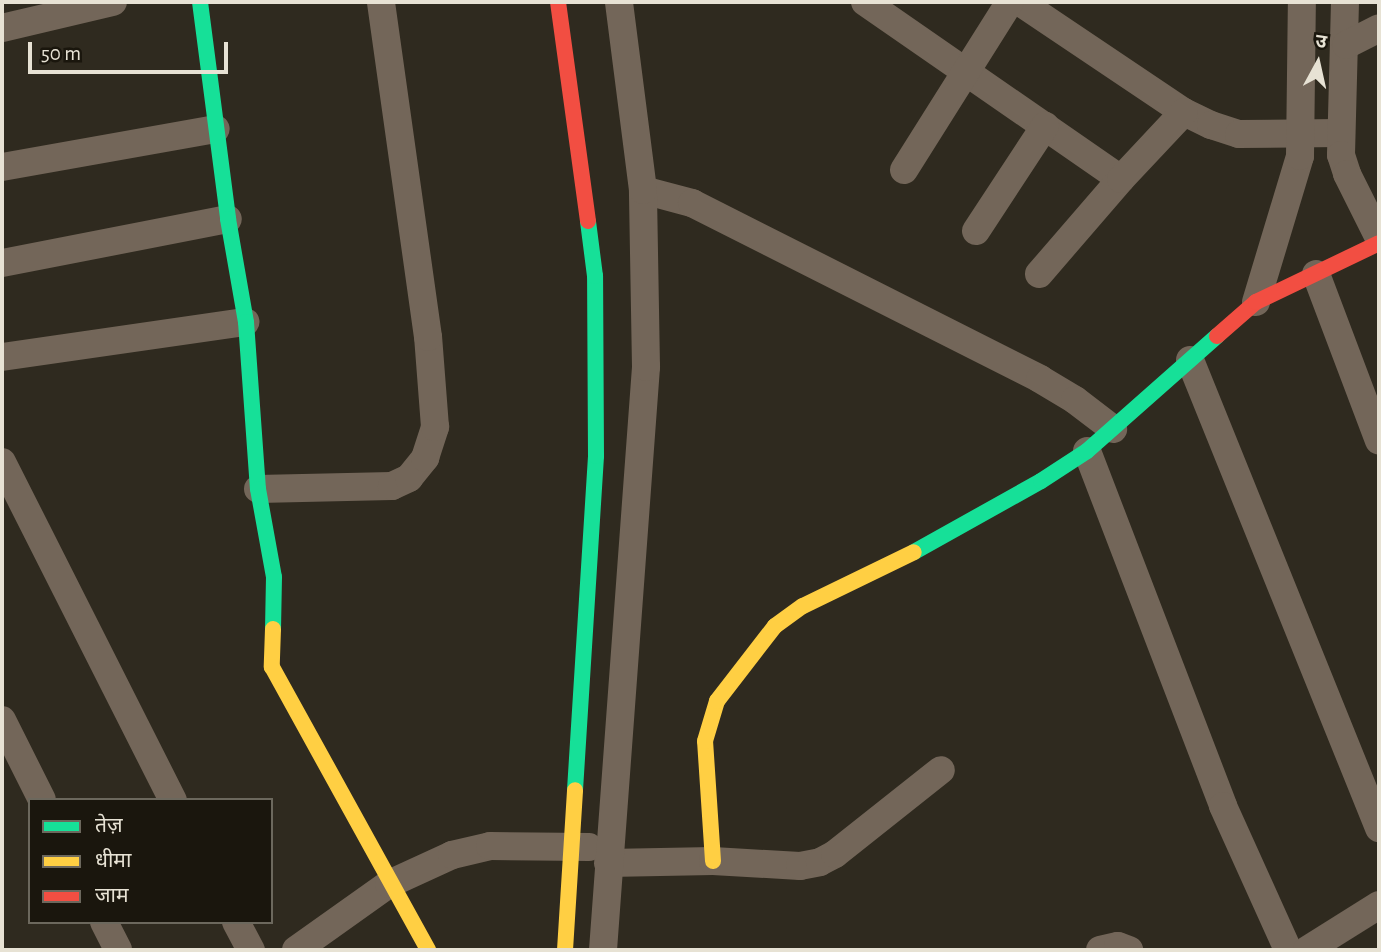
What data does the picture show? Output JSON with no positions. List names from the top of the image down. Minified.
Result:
{"legend":["तेज़","धीमा","जाम"],"scale_bar":"50 m","north":"top"}
